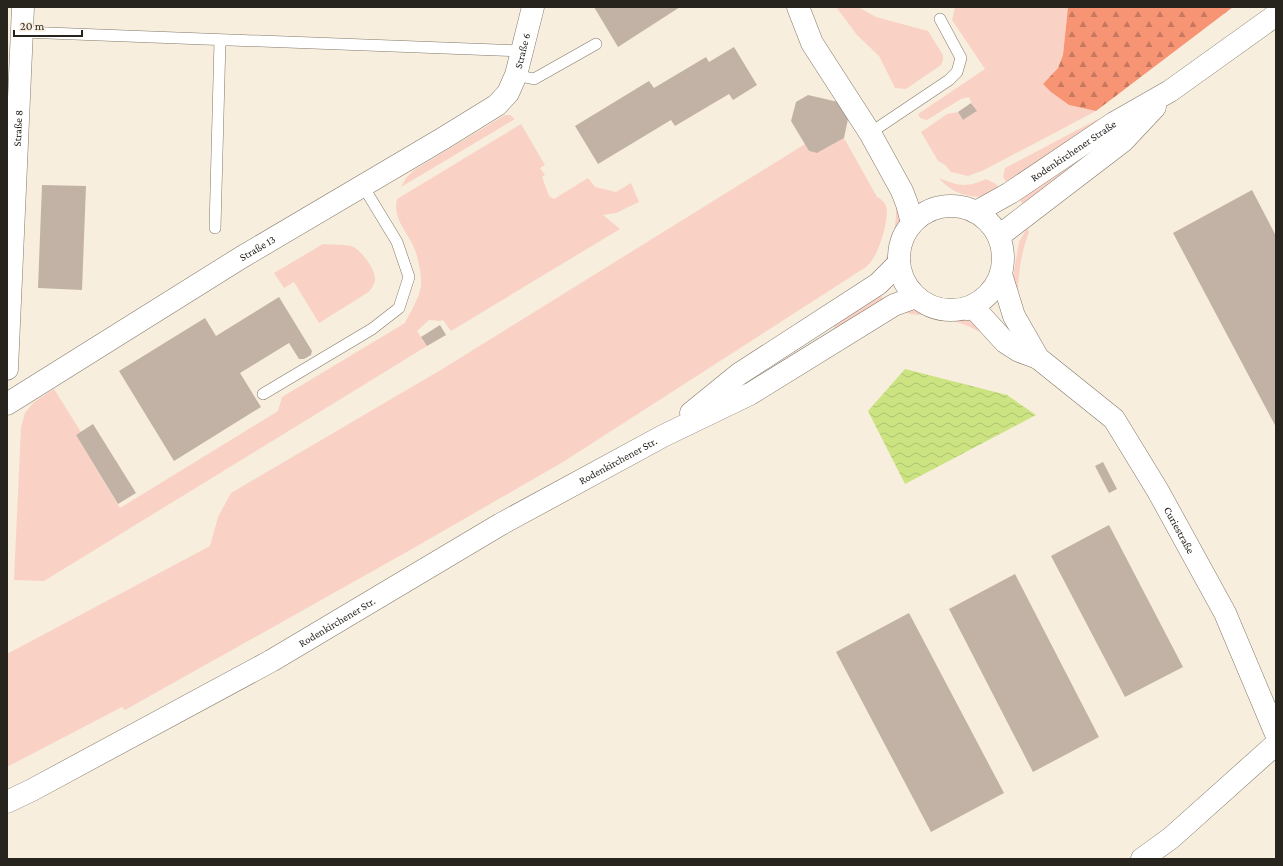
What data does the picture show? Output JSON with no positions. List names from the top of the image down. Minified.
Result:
{"streets":{"main road":["Straße 6","Straße 8","Rodenkirchener Straße","Straße 13","Rodenkirchener Str.","Curiestraße"]},"crossings":[["Straße 6","Straße 13"],["Rodenkirchener Straße","Curiestraße"]],"scale_bar":"20 m"}
